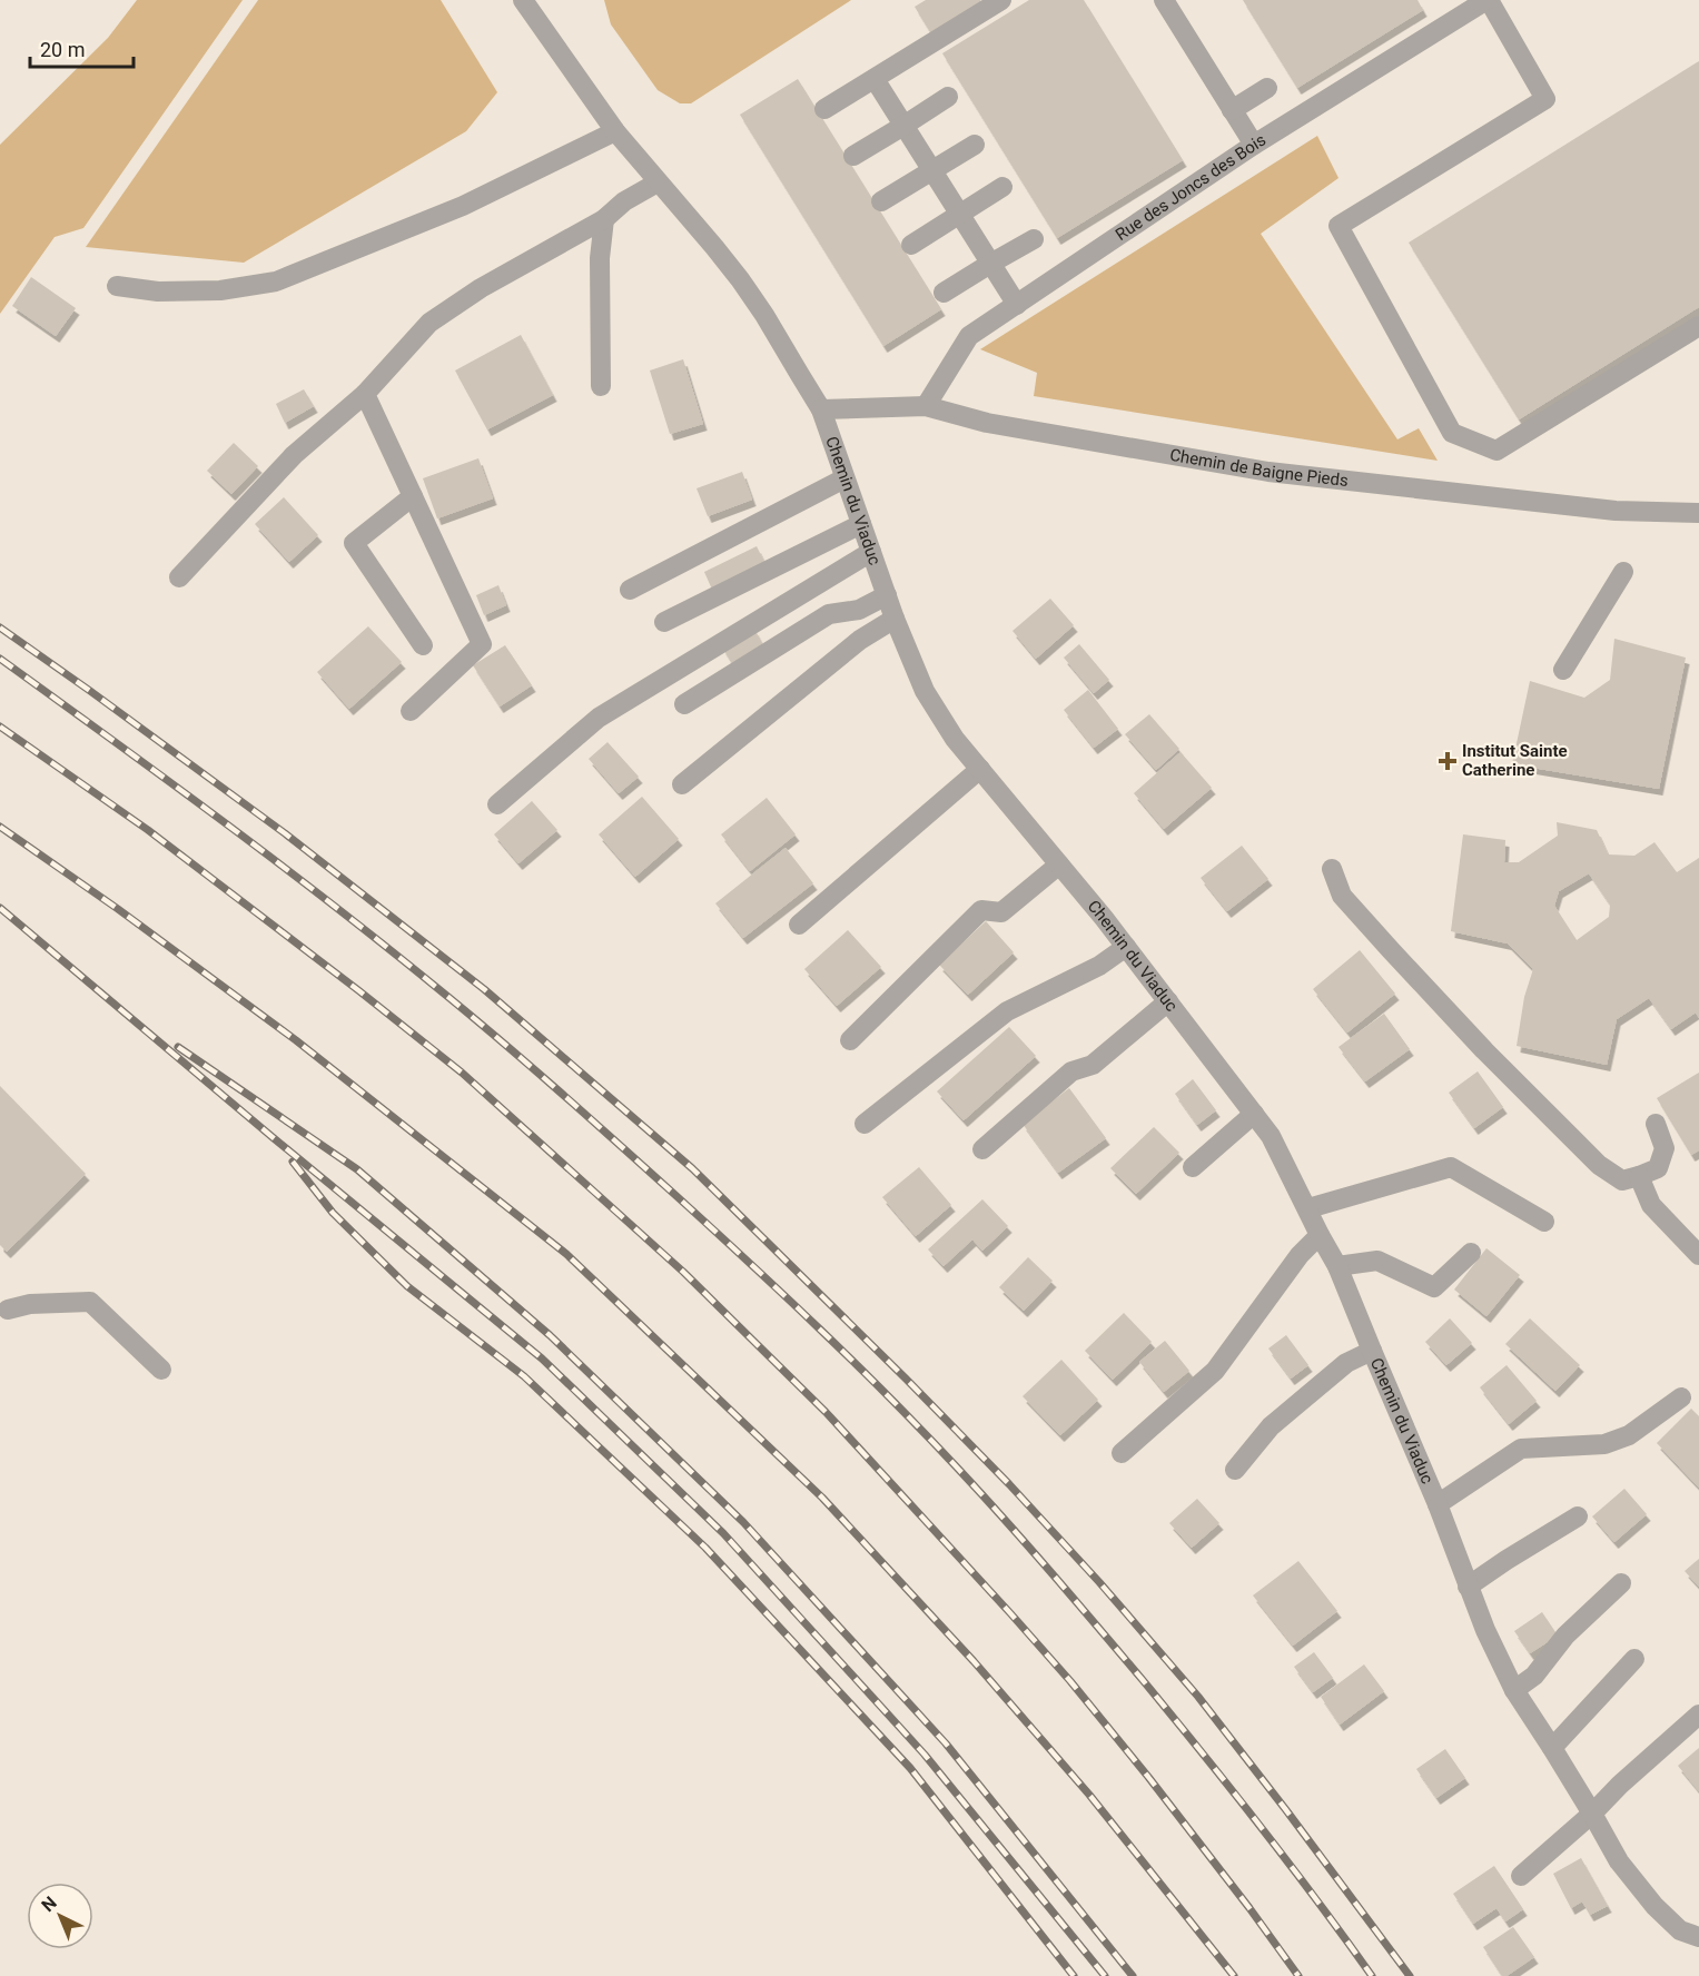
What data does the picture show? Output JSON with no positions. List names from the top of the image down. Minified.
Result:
{"streets":{"street":["Rue des Joncs des Bois","Chemin de Baigne Pieds","Chemin du Viaduc"]},"crossings":[["Rue des Joncs des Bois","Chemin de Baigne Pieds"],["Chemin de Baigne Pieds","Chemin du Viaduc"]],"places":{"health":["Institut Sainte Catherine"]},"scale_bar":"20 m","north":"top left"}
